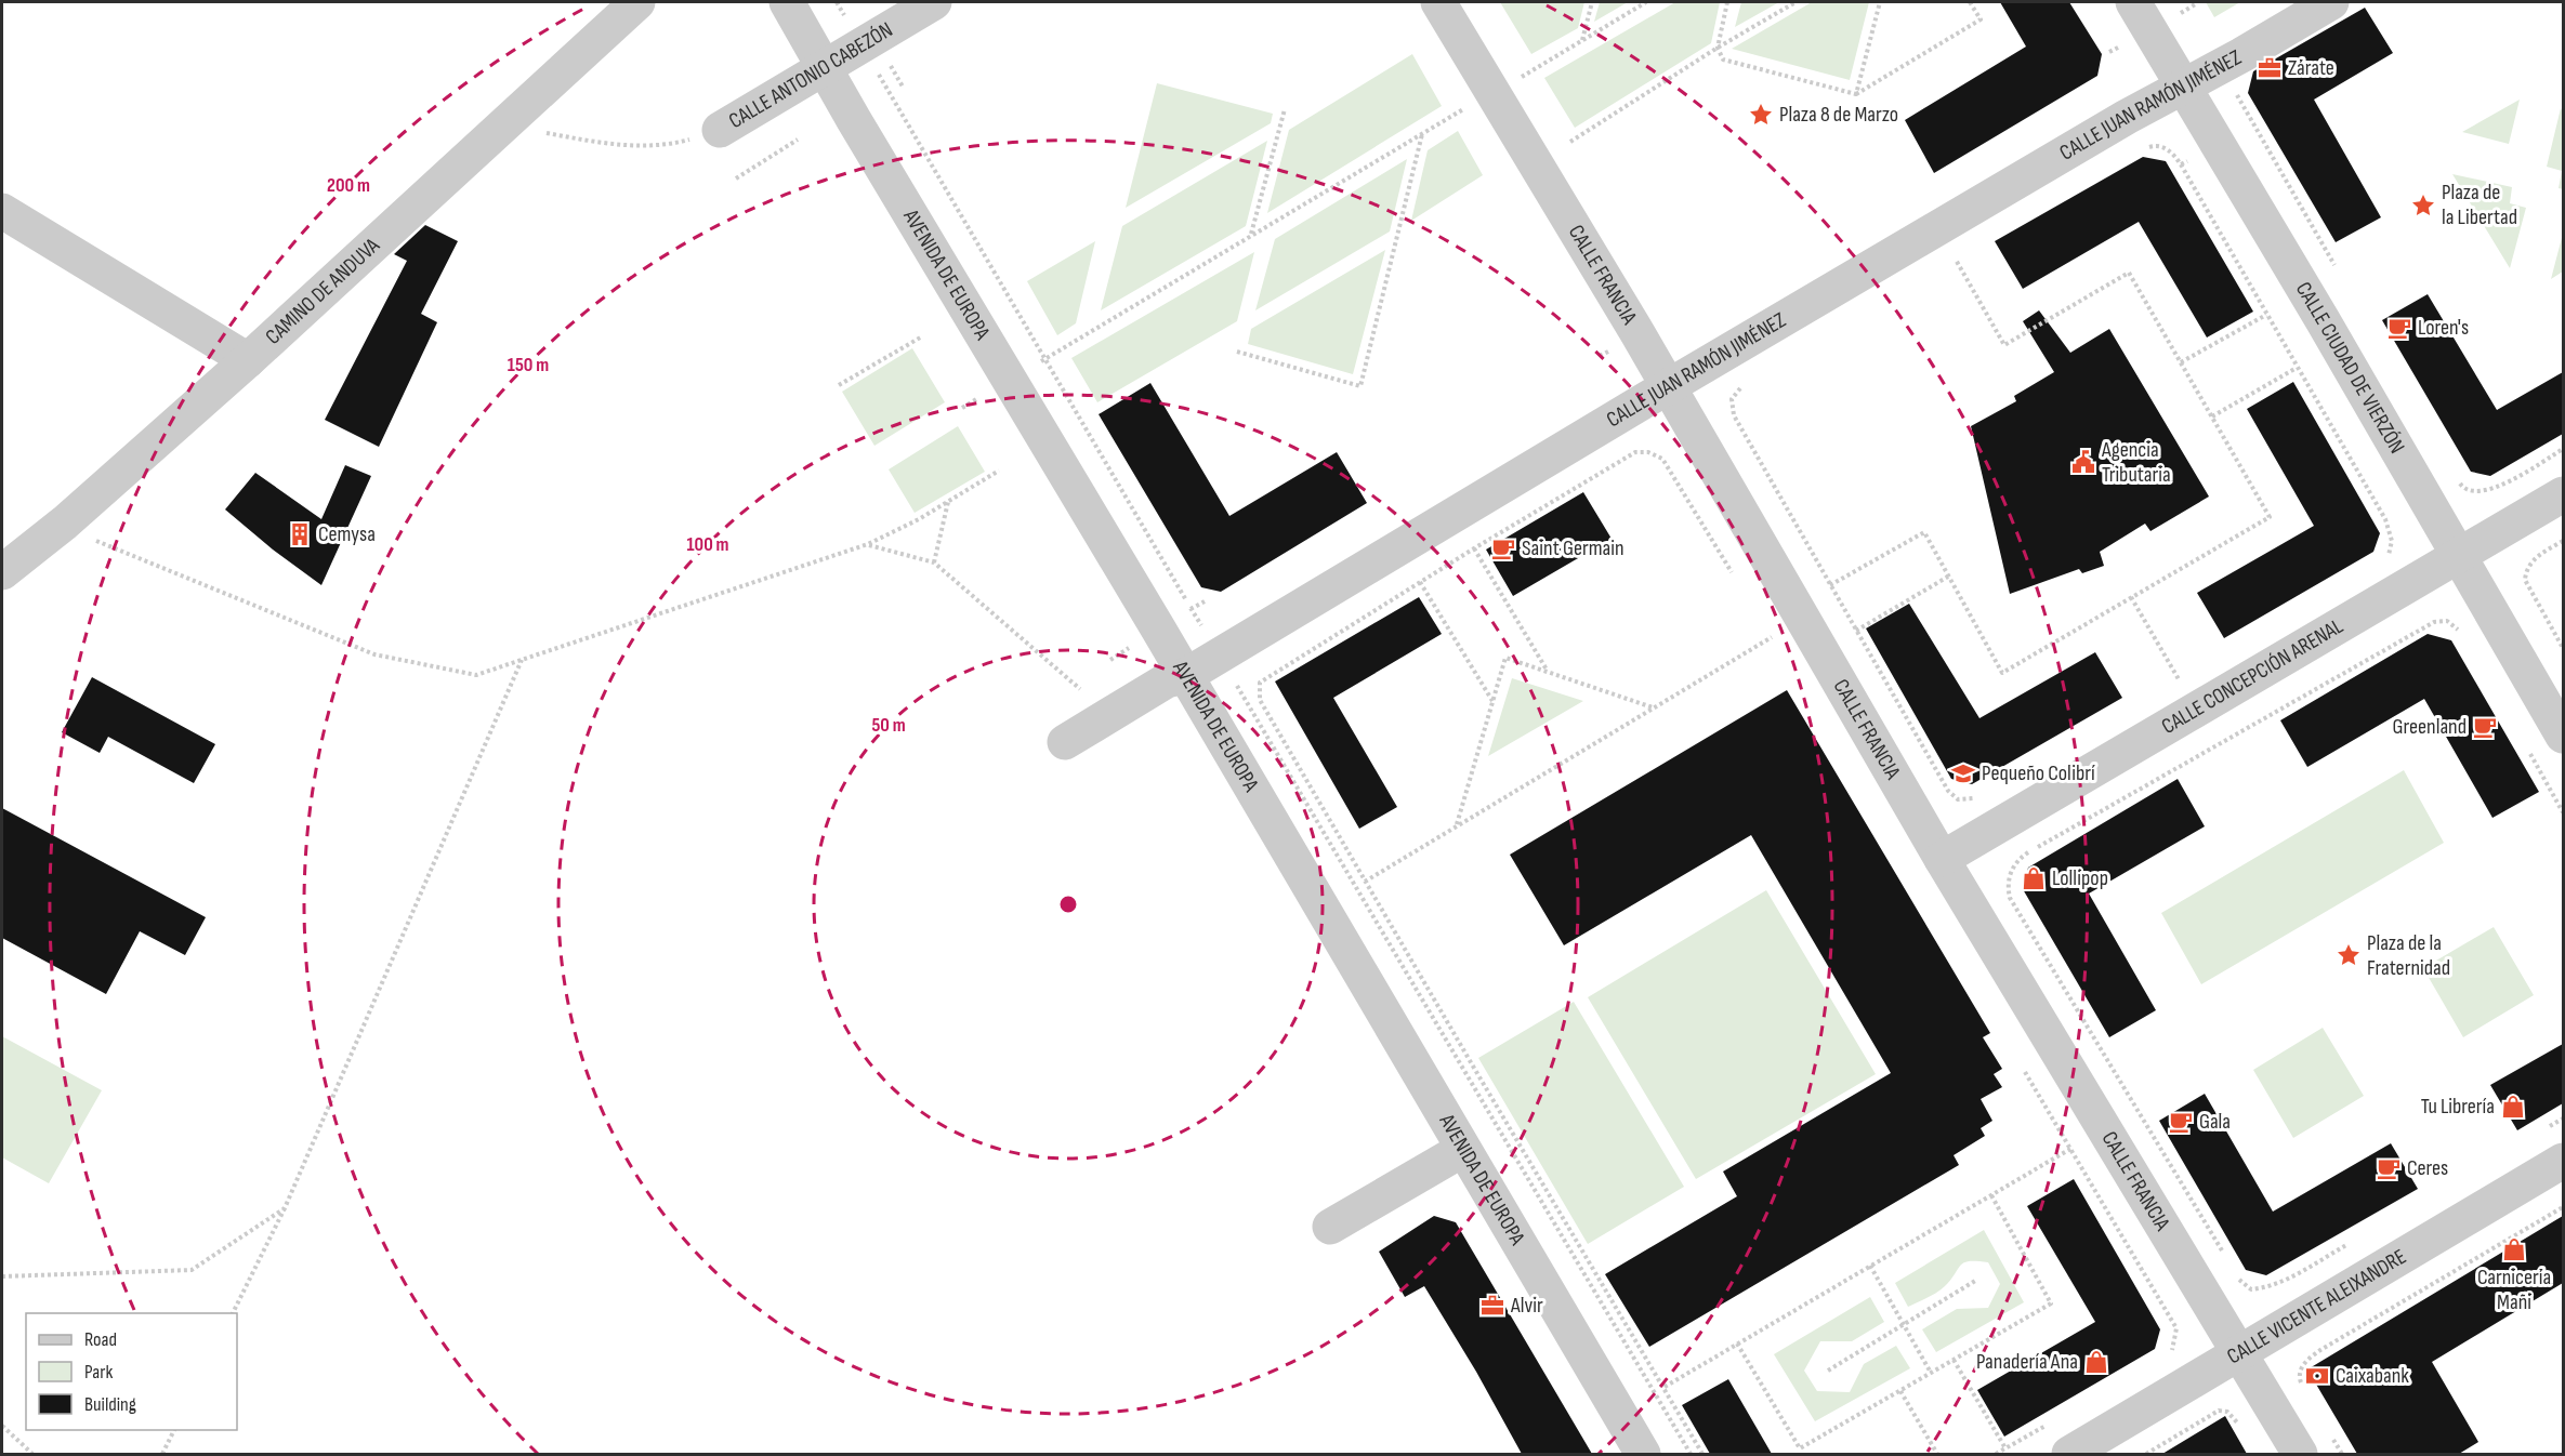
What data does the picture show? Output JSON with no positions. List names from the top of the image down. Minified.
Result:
{"streets":{"street":["CALLE ANTONIO CABEZÓN","CALLE JUAN RAMÓN JIMÉNEZ","CALLE FRANCIA","AVENIDA DE EUROPA","CAMINO DE ANDUVA","CALLE CIUDAD DE VIERZÓN","CALLE CONCEPCIÓN ARENAL","CALLE VICENTE ALEIXANDRE"]},"crossings":[["CALLE ANTONIO CABEZÓN","AVENIDA DE EUROPA"],["CALLE JUAN RAMÓN JIMÉNEZ","CALLE FRANCIA"],["CALLE JUAN RAMÓN JIMÉNEZ","AVENIDA DE EUROPA"],["CALLE JUAN RAMÓN JIMÉNEZ","CALLE CIUDAD DE VIERZÓN"],["CALLE FRANCIA","CALLE CONCEPCIÓN ARENAL"],["CALLE FRANCIA","CALLE VICENTE ALEIXANDRE"],["CALLE CIUDAD DE VIERZÓN","CALLE CONCEPCIÓN ARENAL"]],"places":{"office":["Zárate","Alvir"],"place":["Plaza 8 de Marzo","Plaza de la Libertad","Plaza de la Fraternidad"],"cafe":["Loren's","Saint Germain","Greenland","Gala","Ceres"],"public building":["Agencia Tributaria"],"building":["Cemysa"],"school or university":["Pequeño Colibrí"],"shop":["Lollipop","Tu Librería","Carnicería Mañi","Panadería Ana"],"bank":["Caixabank"]},"legend":["Road","Park","Building"],"rings":["200 m","150 m","100 m","50 m"]}
